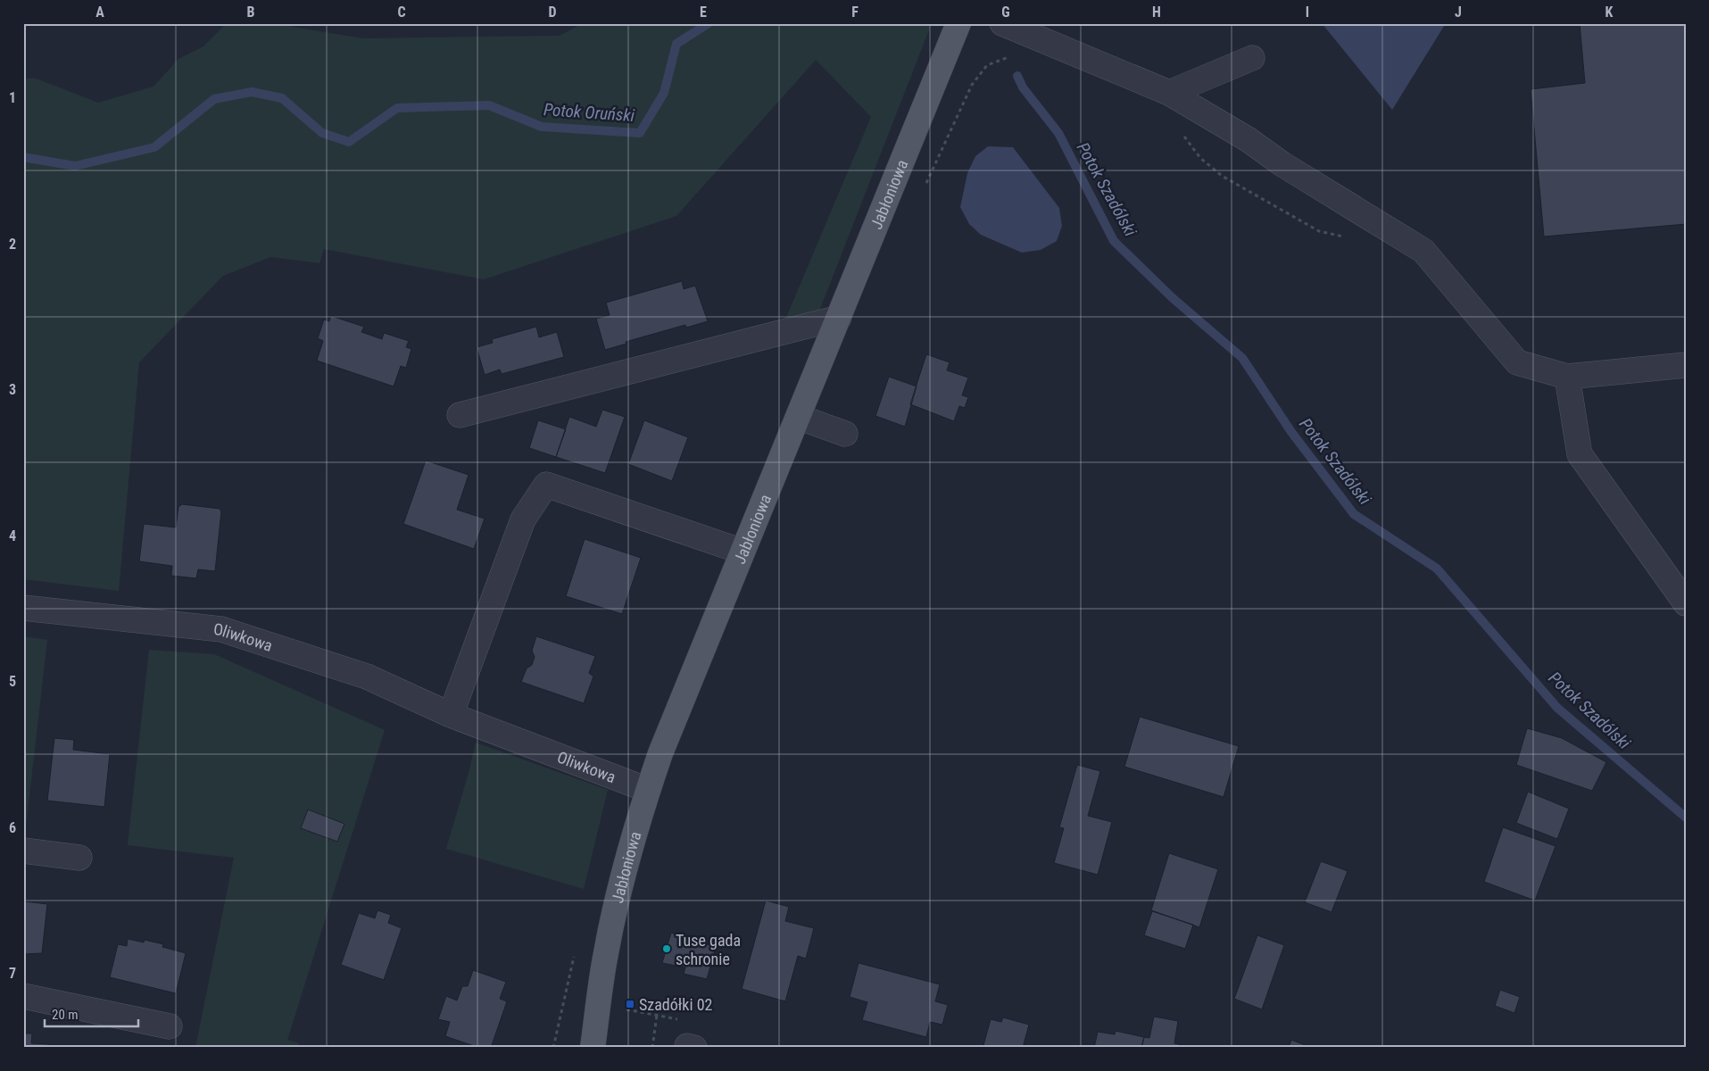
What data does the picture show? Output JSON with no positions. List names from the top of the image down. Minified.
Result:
{"streets":{"main road":["Jabłoniowa"],"street":["Oliwkowa"]},"crossings":[["Jabłoniowa","Oliwkowa"]],"water":["Potok Oruński","Potok Szadólski"],"places":{"other":["Tuse gada schronie"],"transit":["Szadółki 02"]},"scale_bar":"20 m","grid":{"columns":["A","B","C","D","E","F","G","H","I","J","K"],"rows":["1","2","3","4","5","6","7"]}}
